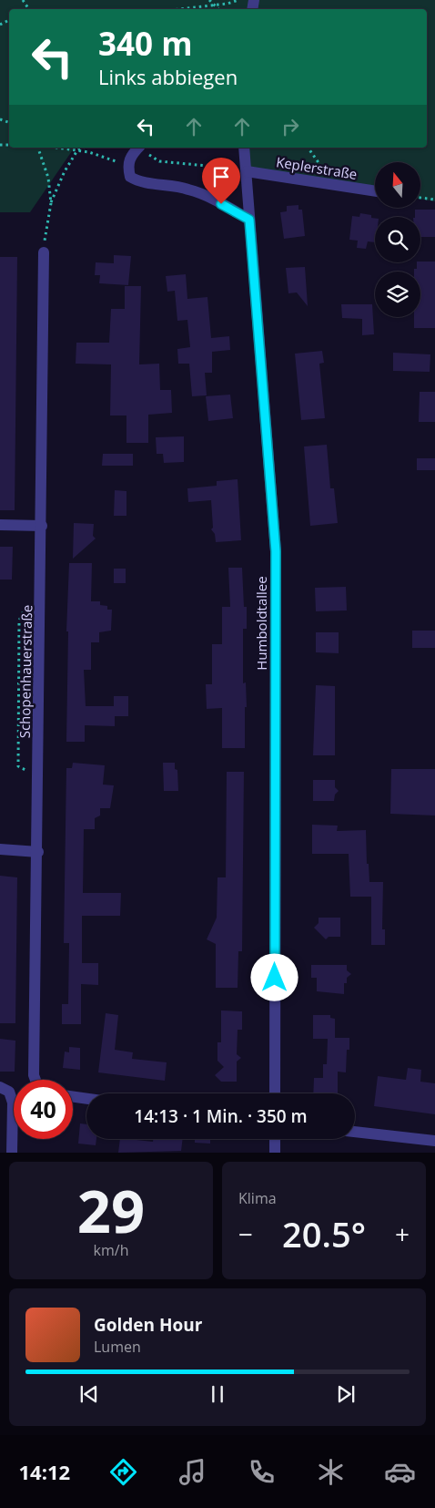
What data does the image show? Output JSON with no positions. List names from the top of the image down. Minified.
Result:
{"streets":{"street":["Keplerstraße","Humboldtallee","Schopenhauerstraße"]},"crossings":[["Keplerstraße","Humboldtallee"]],"north":"top","page":{"turn":["340 m","Links abbiegen"],"limit":"40","trip":"14:13 · 1 Min. · 350 m","tile":[["29","km/h"],"Klima"],"heat":["−","20.5°","+"],"song":["Golden Hour","Lumen"],"tabs":"14:12"}}
